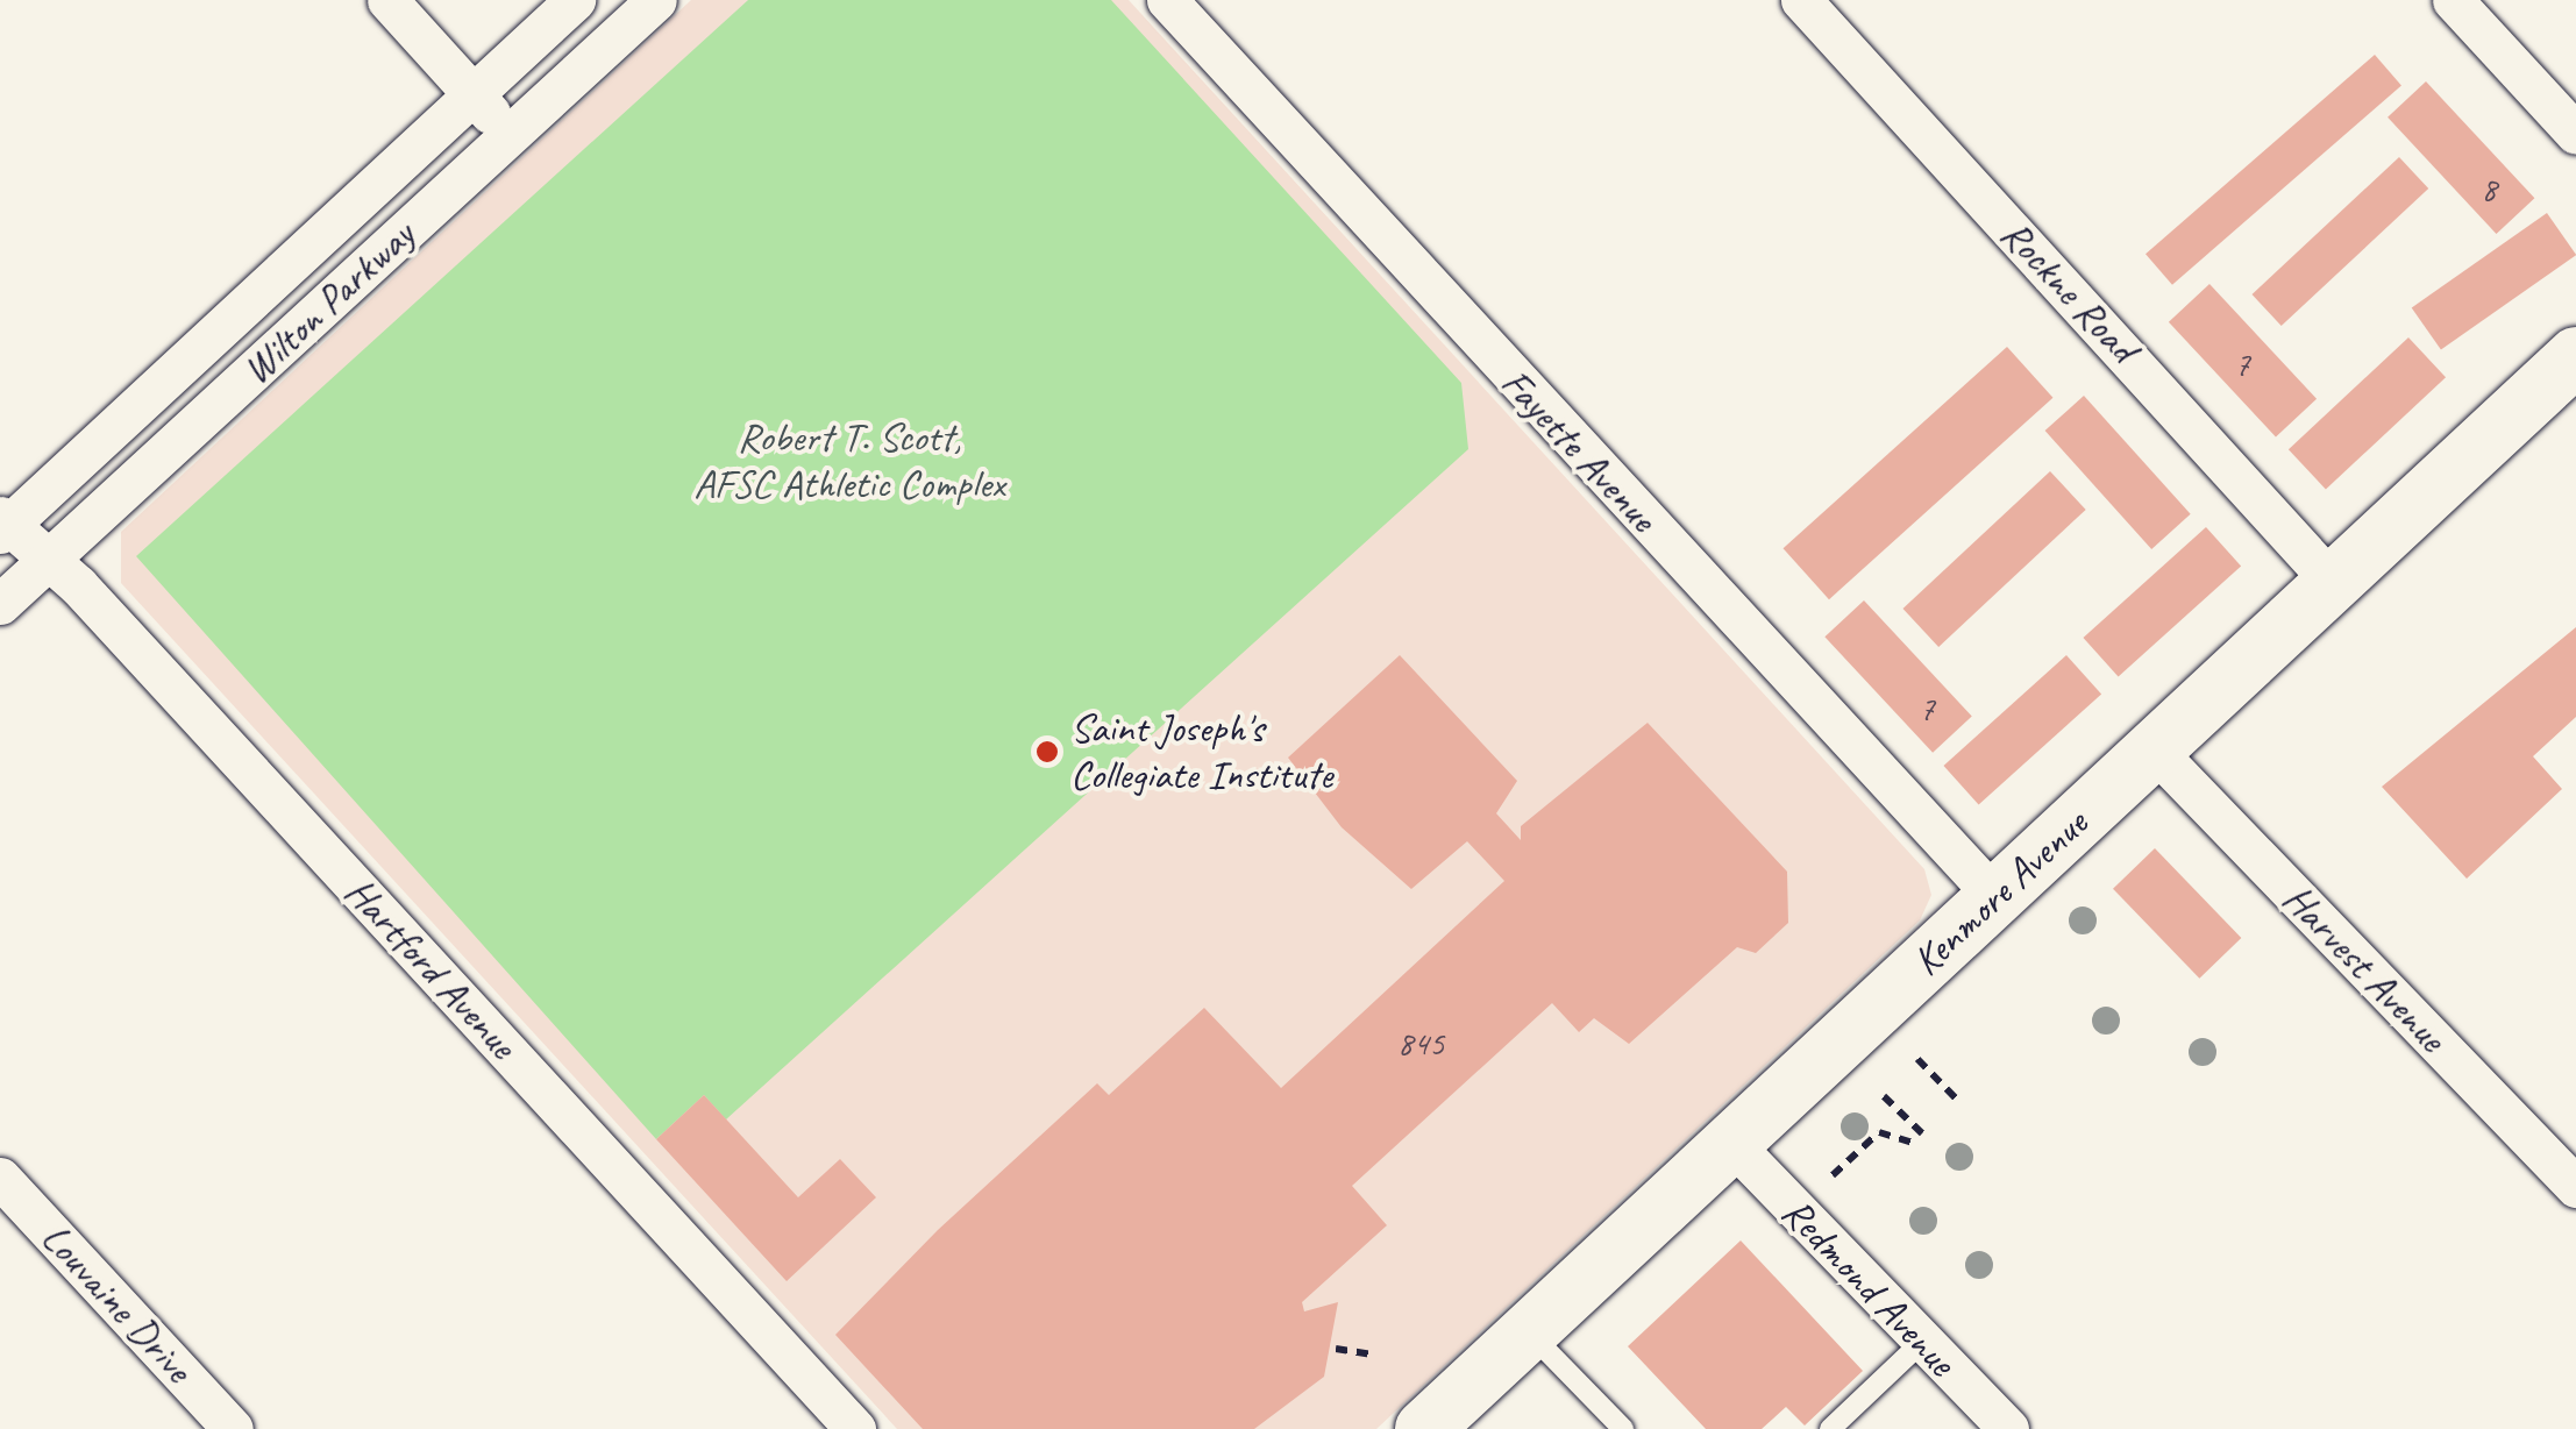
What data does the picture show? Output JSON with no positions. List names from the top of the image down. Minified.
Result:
{"streets":{"main road":["Kenmore Avenue"],"street":["Rockne Road","Wilton Parkway","Fayette Avenue","Hartford Avenue","Harvest Avenue","Redmond Avenue","Louvaine Drive"]},"crossings":[["Rockne Road","Kenmore Avenue"],["Wilton Parkway","Hartford Avenue"],["Fayette Avenue","Kenmore Avenue"],["Kenmore Avenue","Harvest Avenue"],["Kenmore Avenue","Redmond Avenue"]],"parks":["Robert T. Scott, AFSC Athletic Complex"],"places":["Saint Joseph's Collegiate Institute"],"house_numbers":["8","7","7","845"]}
